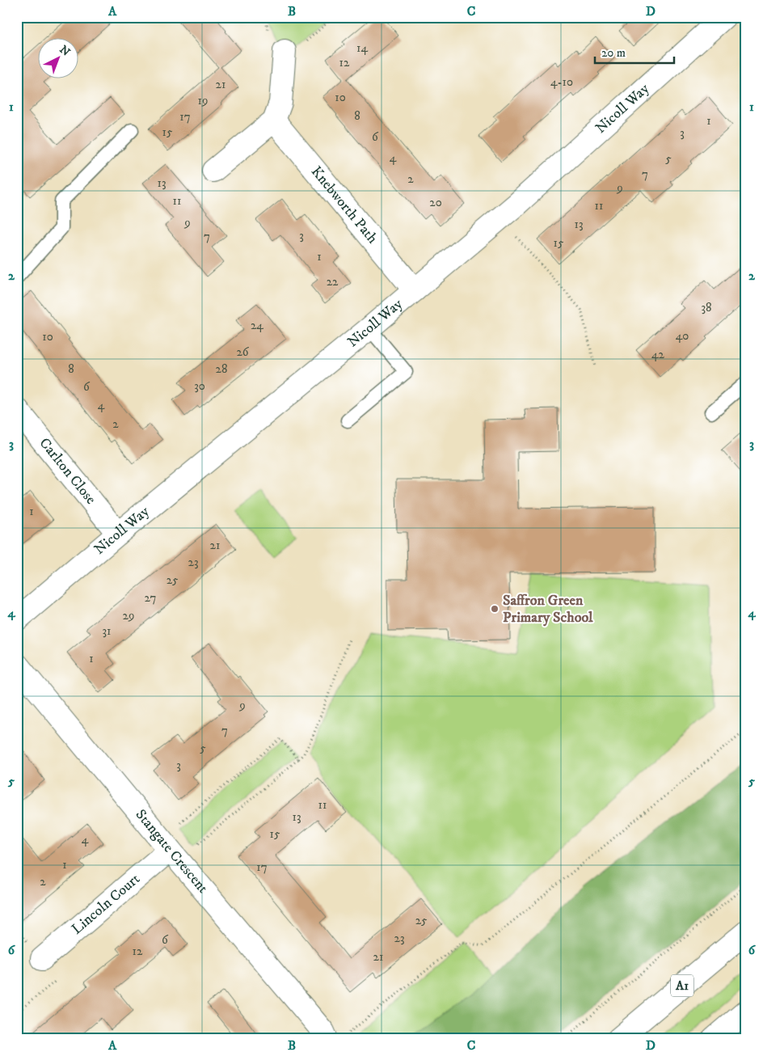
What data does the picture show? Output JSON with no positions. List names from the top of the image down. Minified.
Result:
{"streets":{"main road":["Nicoll Way","Knebworth Path","Carlton Close","Stangate Crescent","Lincoln Court","A1"]},"crossings":[["Nicoll Way","Knebworth Path"],["Nicoll Way","Carlton Close"],["Stangate Crescent","Lincoln Court"]],"places":["Saffron Green Primary School"],"house_numbers":["14","12","4-10","21","10","19","8","17","1","15","3","6","4","5","7","2","13","9","11","20","11","9","13","3","7","15","1","22","38","24","40","10","26","42","8","28","30","6","4","2","1","21","23","25","27","29","31","1","9","7","5","3","11","13","15","4","1","17","2","25","23","6","12","21"],"scale_bar":"20 m","north":"top right","grid":{"columns":["A","B","C","D"],"rows":["1","2","3","4","5","6"]}}
